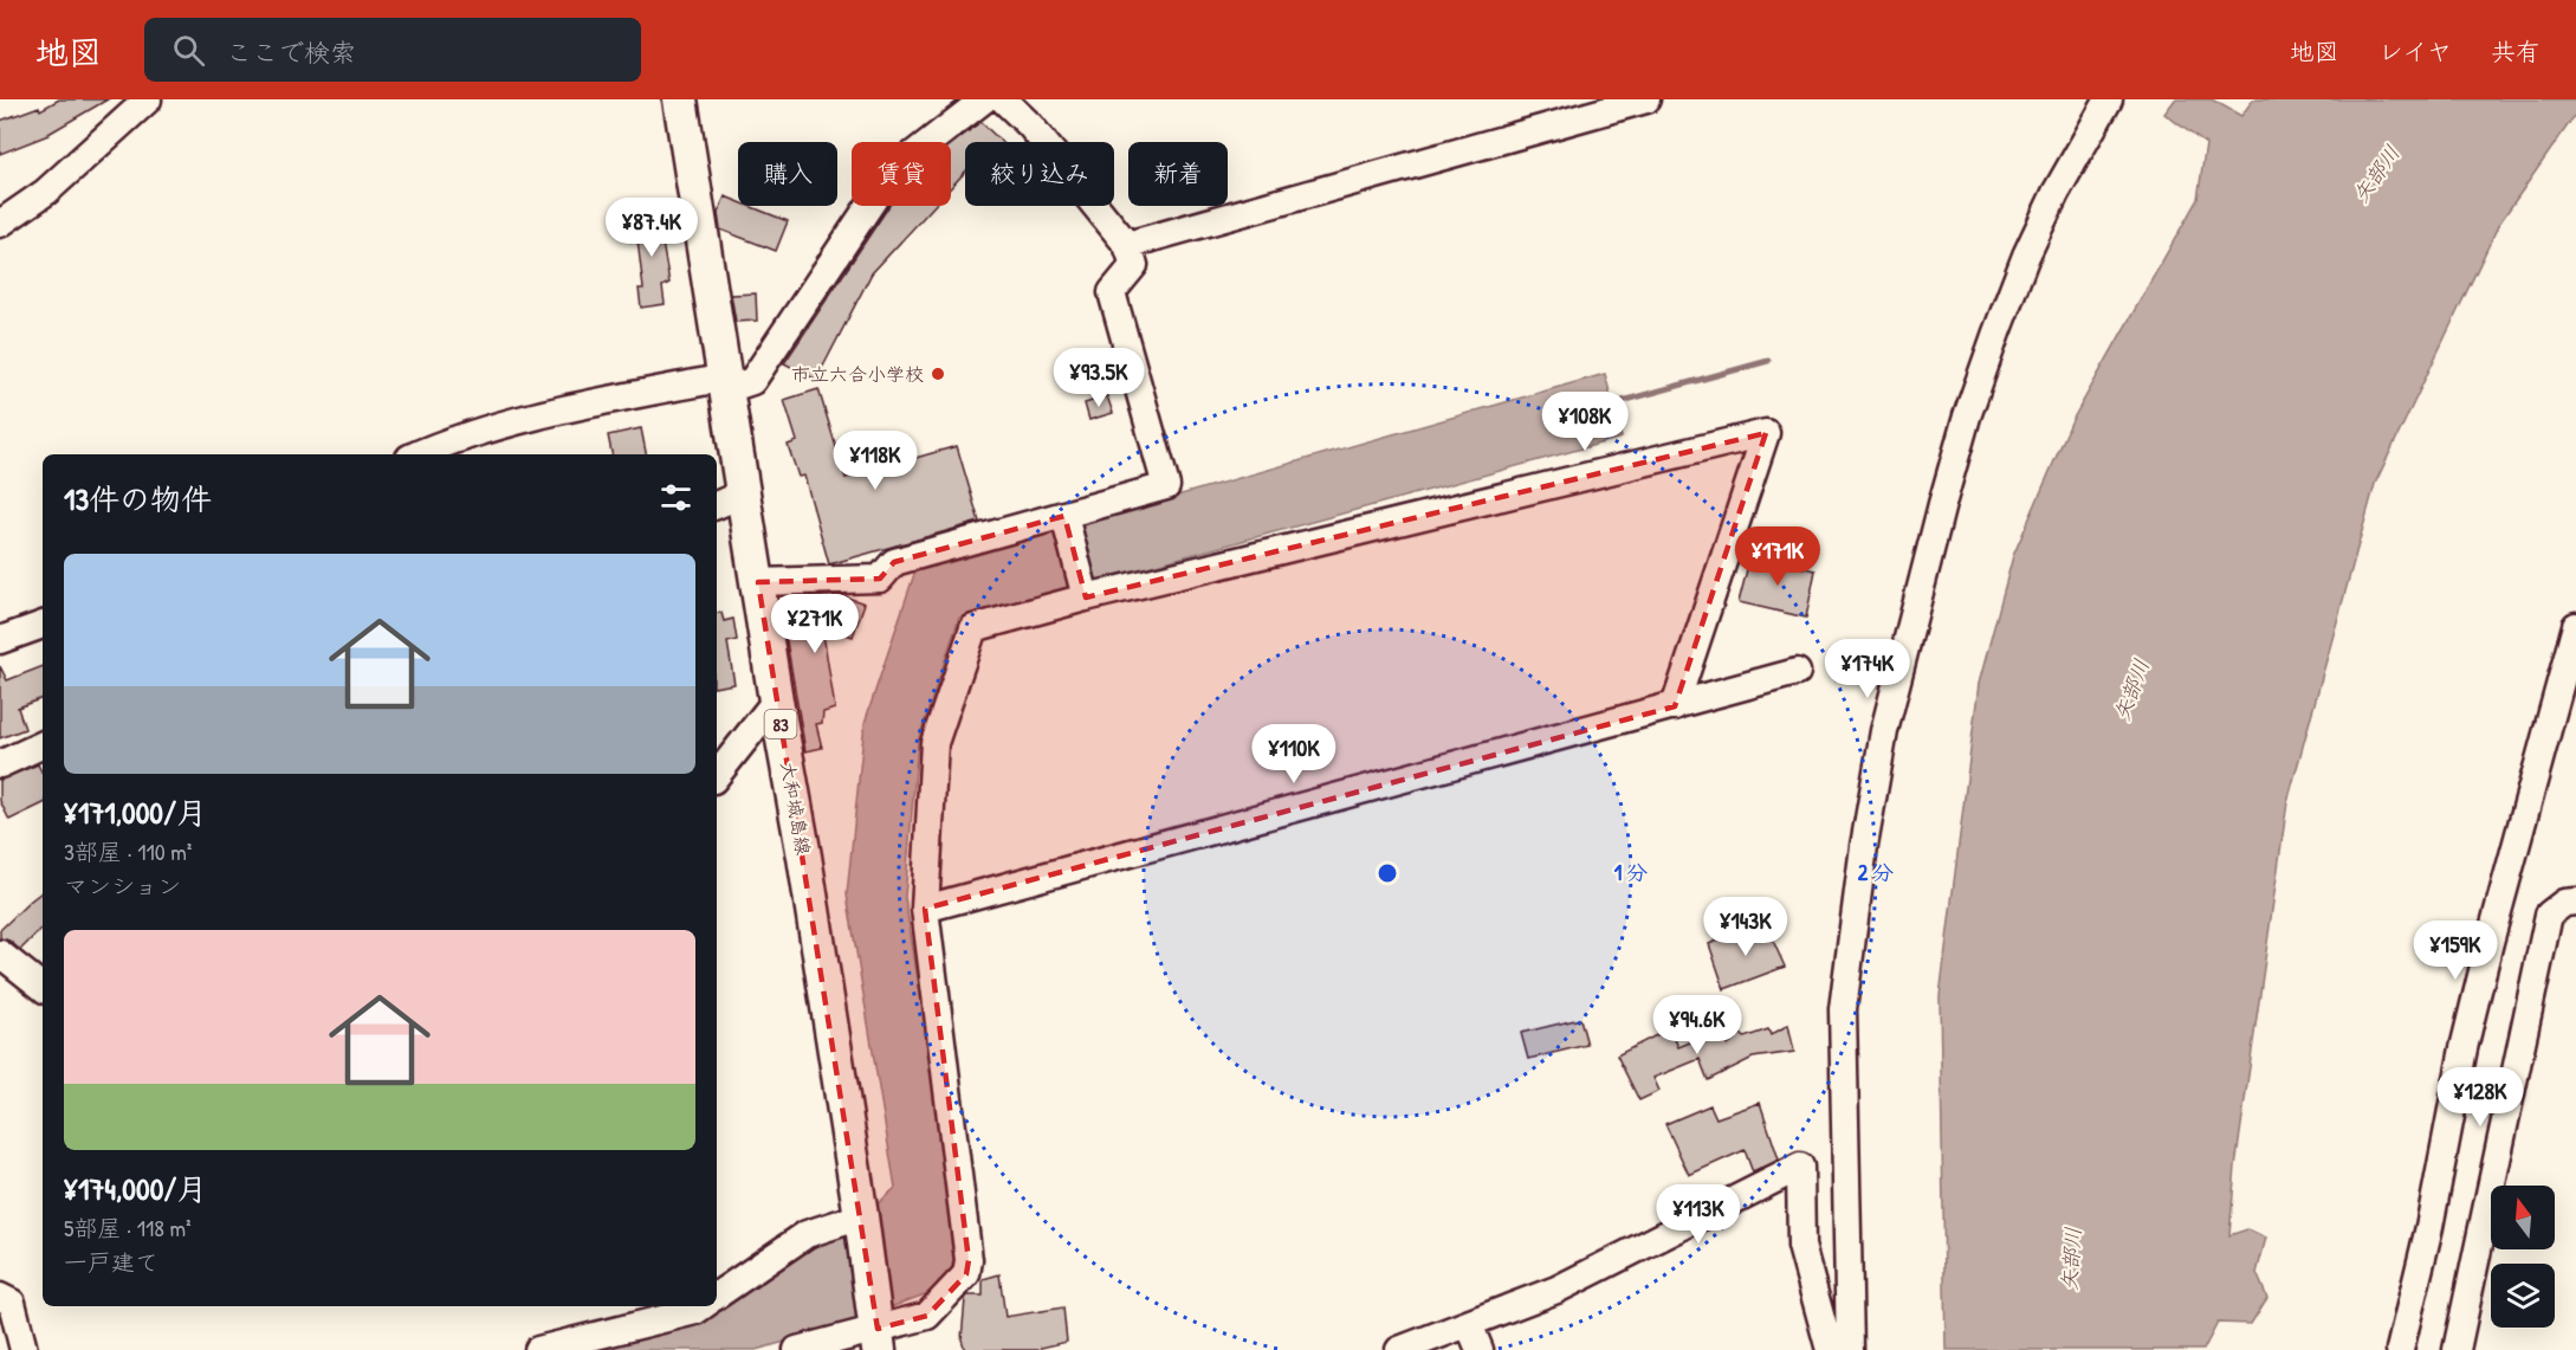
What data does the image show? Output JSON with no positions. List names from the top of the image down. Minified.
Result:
{"streets":{"main road":["83","大和城島線"]},"water":["矢部川"],"places":["市立六合小学校"],"north":"top","page":{"header":"地図","search":"ここで検索","nav":["地図","レイヤ","共有"],"chip":["購入","賃貸","絞り込み","新着"],"price":["¥87.4K","¥93.5K","¥108K","¥118K","¥171K","¥271K","¥174K","¥110K","¥143K","¥159K","¥94.6K","¥128K","¥113K"],"heading":"13件の物件","list":[{"name":"¥171,000/月","note":"3部屋 · 110 m² · マンション"},{"name":"¥174,000/月","note":"5部屋 · 118 m² · 一戸建て"}]},"rings":["1 分","2 分"]}
